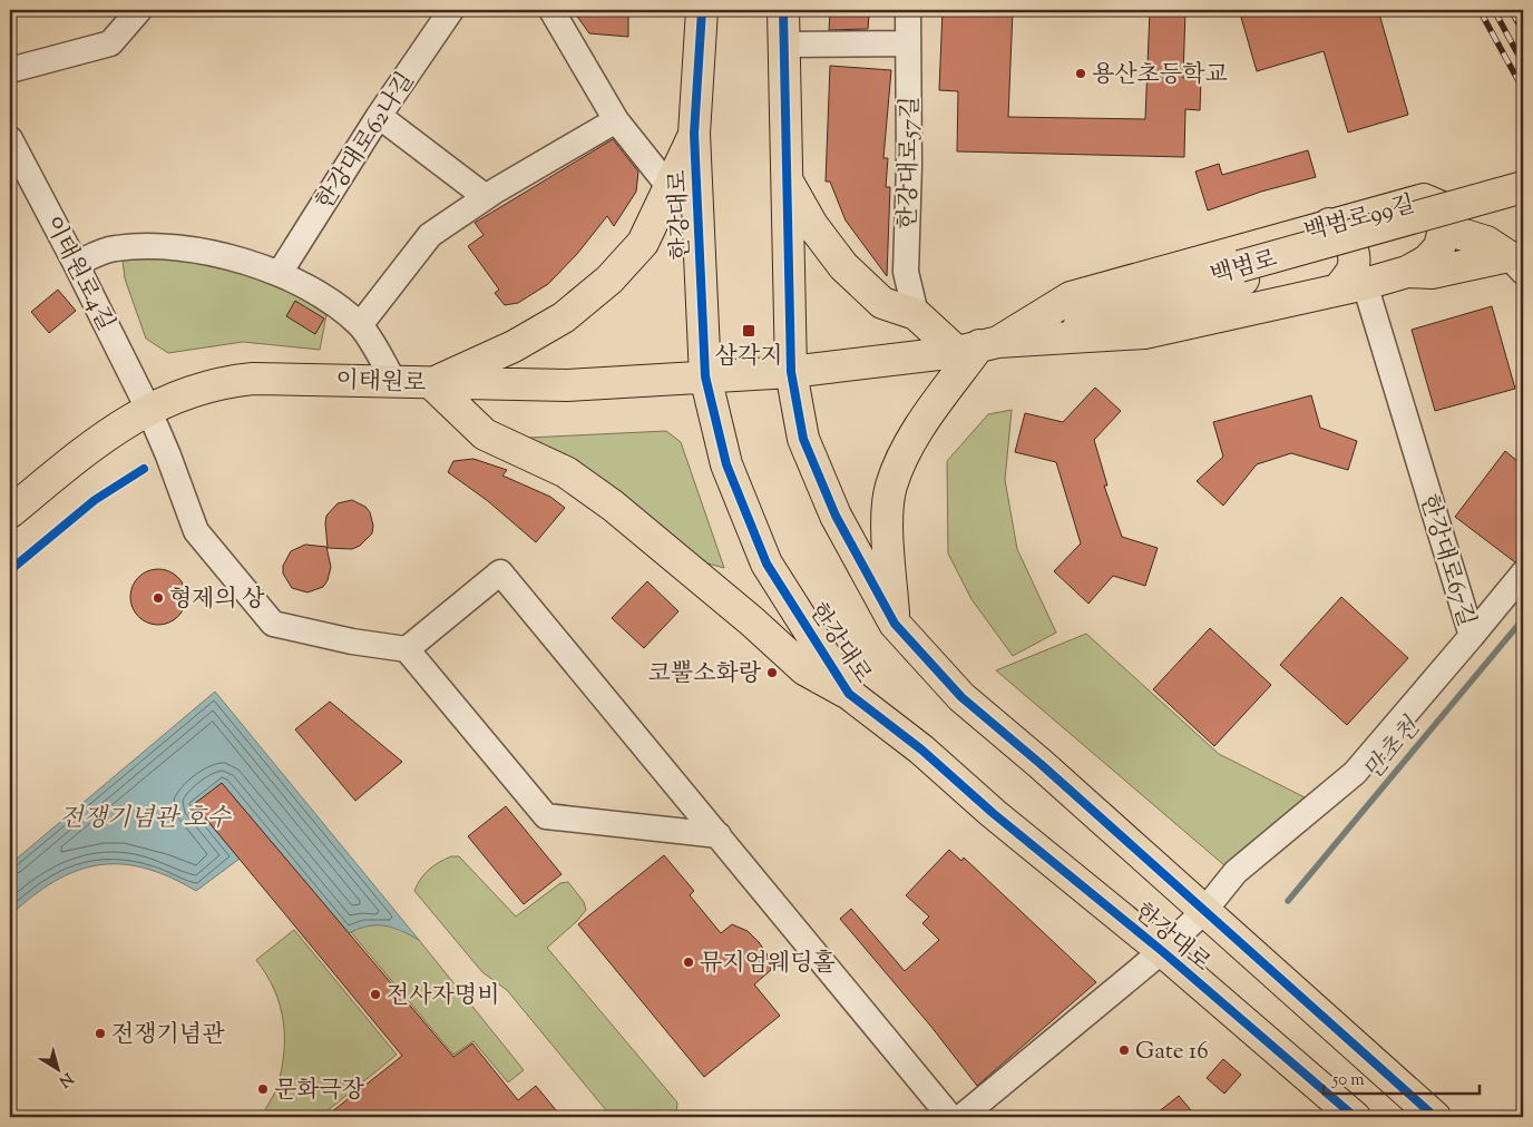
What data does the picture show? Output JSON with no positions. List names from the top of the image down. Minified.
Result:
{"streets":{"main road":["한강대로","백범로99길","백범로","이태원로"],"street":["한강대로62나길","한강대로57길","이태원로4길","한강대로67길"]},"crossings":[["한강대로","백범로"],["한강대로","이태원로"],["한강대로","한강대로67길"],["백범로99길","백범로"],["백범로99길","한강대로67길"],["백범로","이태원로"],["이태원로4길","이태원로"]],"water":["만초천","전쟁기념관 호수"],"places":{"other":["용산초등학교","형제의 상","코뿔소화랑","뮤지엄웨딩홀","전사자명비","전쟁기념관","Gate 16","문화극장"],"transit":["삼각지"]},"scale_bar":"50 m","north":"bottom right"}
